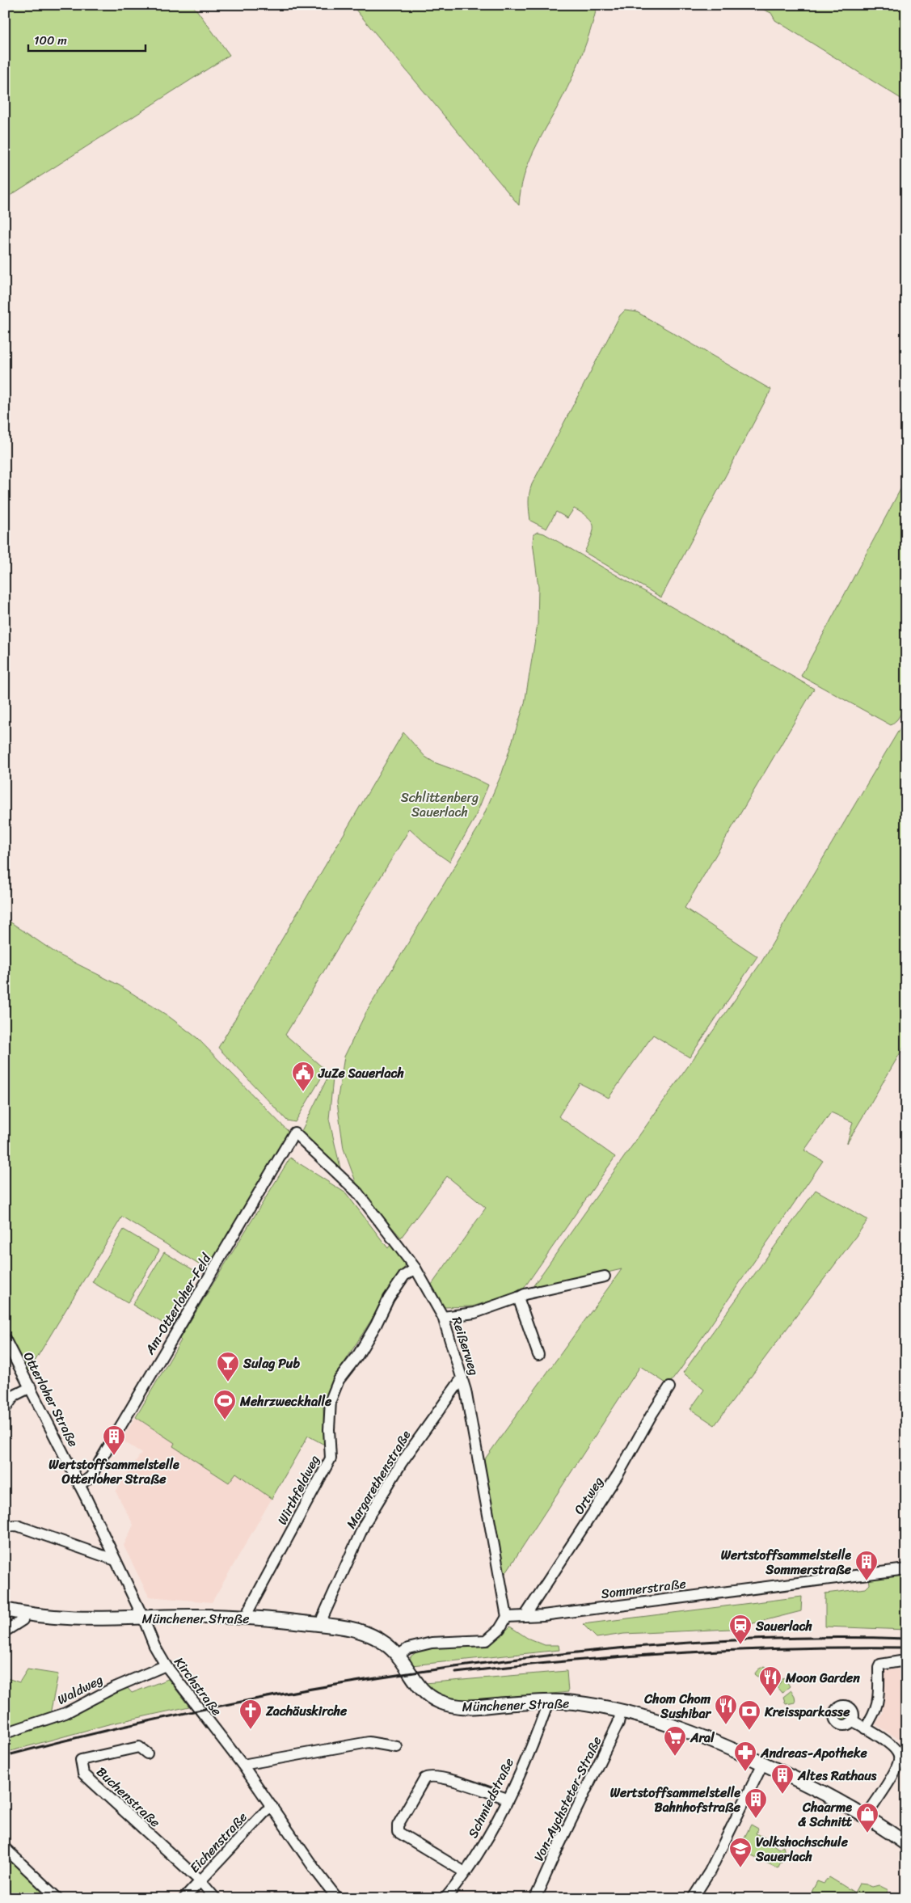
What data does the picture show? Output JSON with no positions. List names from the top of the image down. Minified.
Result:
{"streets":{"main road":["Münchener Straße"],"street":["Am-Otterloher-Feld","Reißerweg","Otterloher Straße","Margarethenstraße","Wirthfeldweg","Ortweg","Sommerstraße","Kirchstraße","Waldweg","Buchenstraße","Schmiedstraße","Von-Aychsteter-Straße","Eichenstraße"]},"crossings":[["Am-Otterloher-Feld","Reißerweg"],["Am-Otterloher-Feld","Otterloher Straße"],["Reißerweg","Margarethenstraße"],["Reißerweg","Wirthfeldweg"],["Reißerweg","Sommerstraße"],["Otterloher Straße","Münchener Straße"],["Otterloher Straße","Kirchstraße"],["Margarethenstraße","Münchener Straße"],["Wirthfeldweg","Münchener Straße"],["Ortweg","Sommerstraße"],["Münchener Straße","Kirchstraße"],["Münchener Straße","Schmiedstraße"],["Münchener Straße","Von-Aychsteter-Straße"],["Kirchstraße","Waldweg"],["Kirchstraße","Eichenstraße"],["Buchenstraße","Eichenstraße"]],"parks":["Schlittenberg Sauerlach"],"places":{"public building":["JuZe Sauerlach"],"bar":["Sulag Pub"],"sports":["Mehrzweckhalle"],"building":["Wertstoffsammelstelle Otterloher Straße","Wertstoffsammelstelle Sommerstraße","Altes Rathaus","Wertstoffsammelstelle Bahnhofstraße"],"station":["Sauerlach"],"restaurant":["Moon Garden","Chom Chom Sushibar"],"church":["Zachäuskirche"],"bank":["Kreissparkasse"],"supermarket":["Aral"],"pharmacy":["Andreas-Apotheke"],"shop":["Chaarme & Schnitt"],"school or university":["Volkshochschule Sauerlach"]},"scale_bar":"100 m"}
